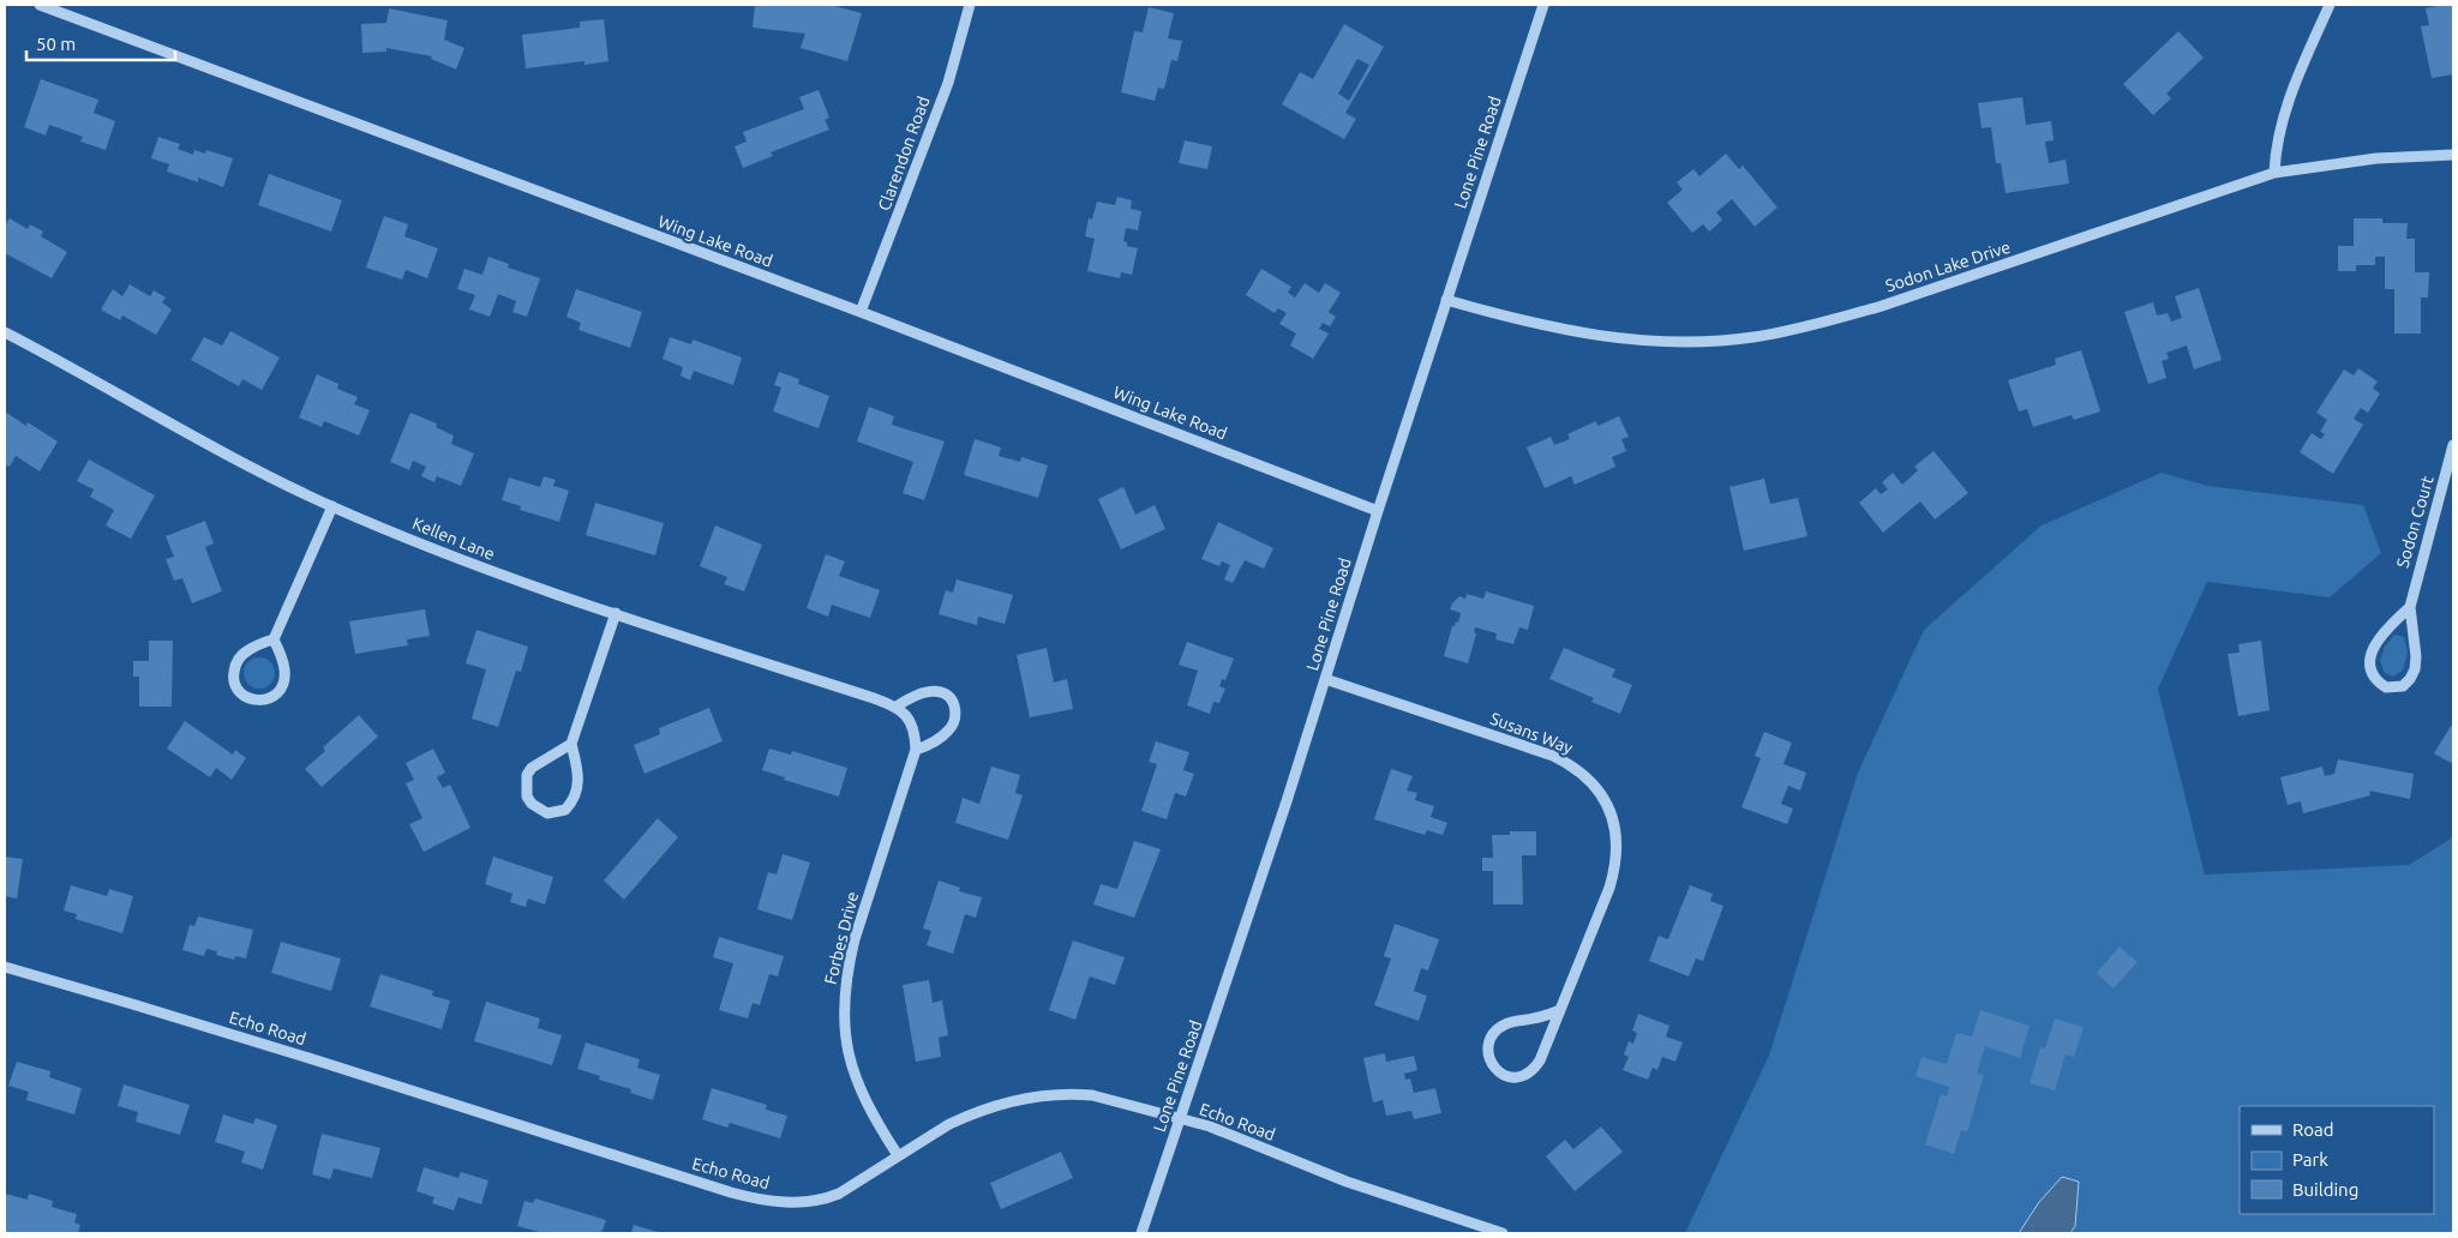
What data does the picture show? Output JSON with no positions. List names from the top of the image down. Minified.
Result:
{"streets":{"street":["Lone Pine Road","Clarendon Road","Wing Lake Road","Sodon Lake Drive","Sodon Court","Kellen Lane","Susans Way","Forbes Drive","Echo Road"]},"crossings":[["Lone Pine Road","Wing Lake Road"],["Lone Pine Road","Sodon Lake Drive"],["Lone Pine Road","Susans Way"],["Lone Pine Road","Echo Road"],["Clarendon Road","Wing Lake Road"],["Forbes Drive","Echo Road"]],"legend":["Road","Park","Building"],"scale_bar":"50 m"}
